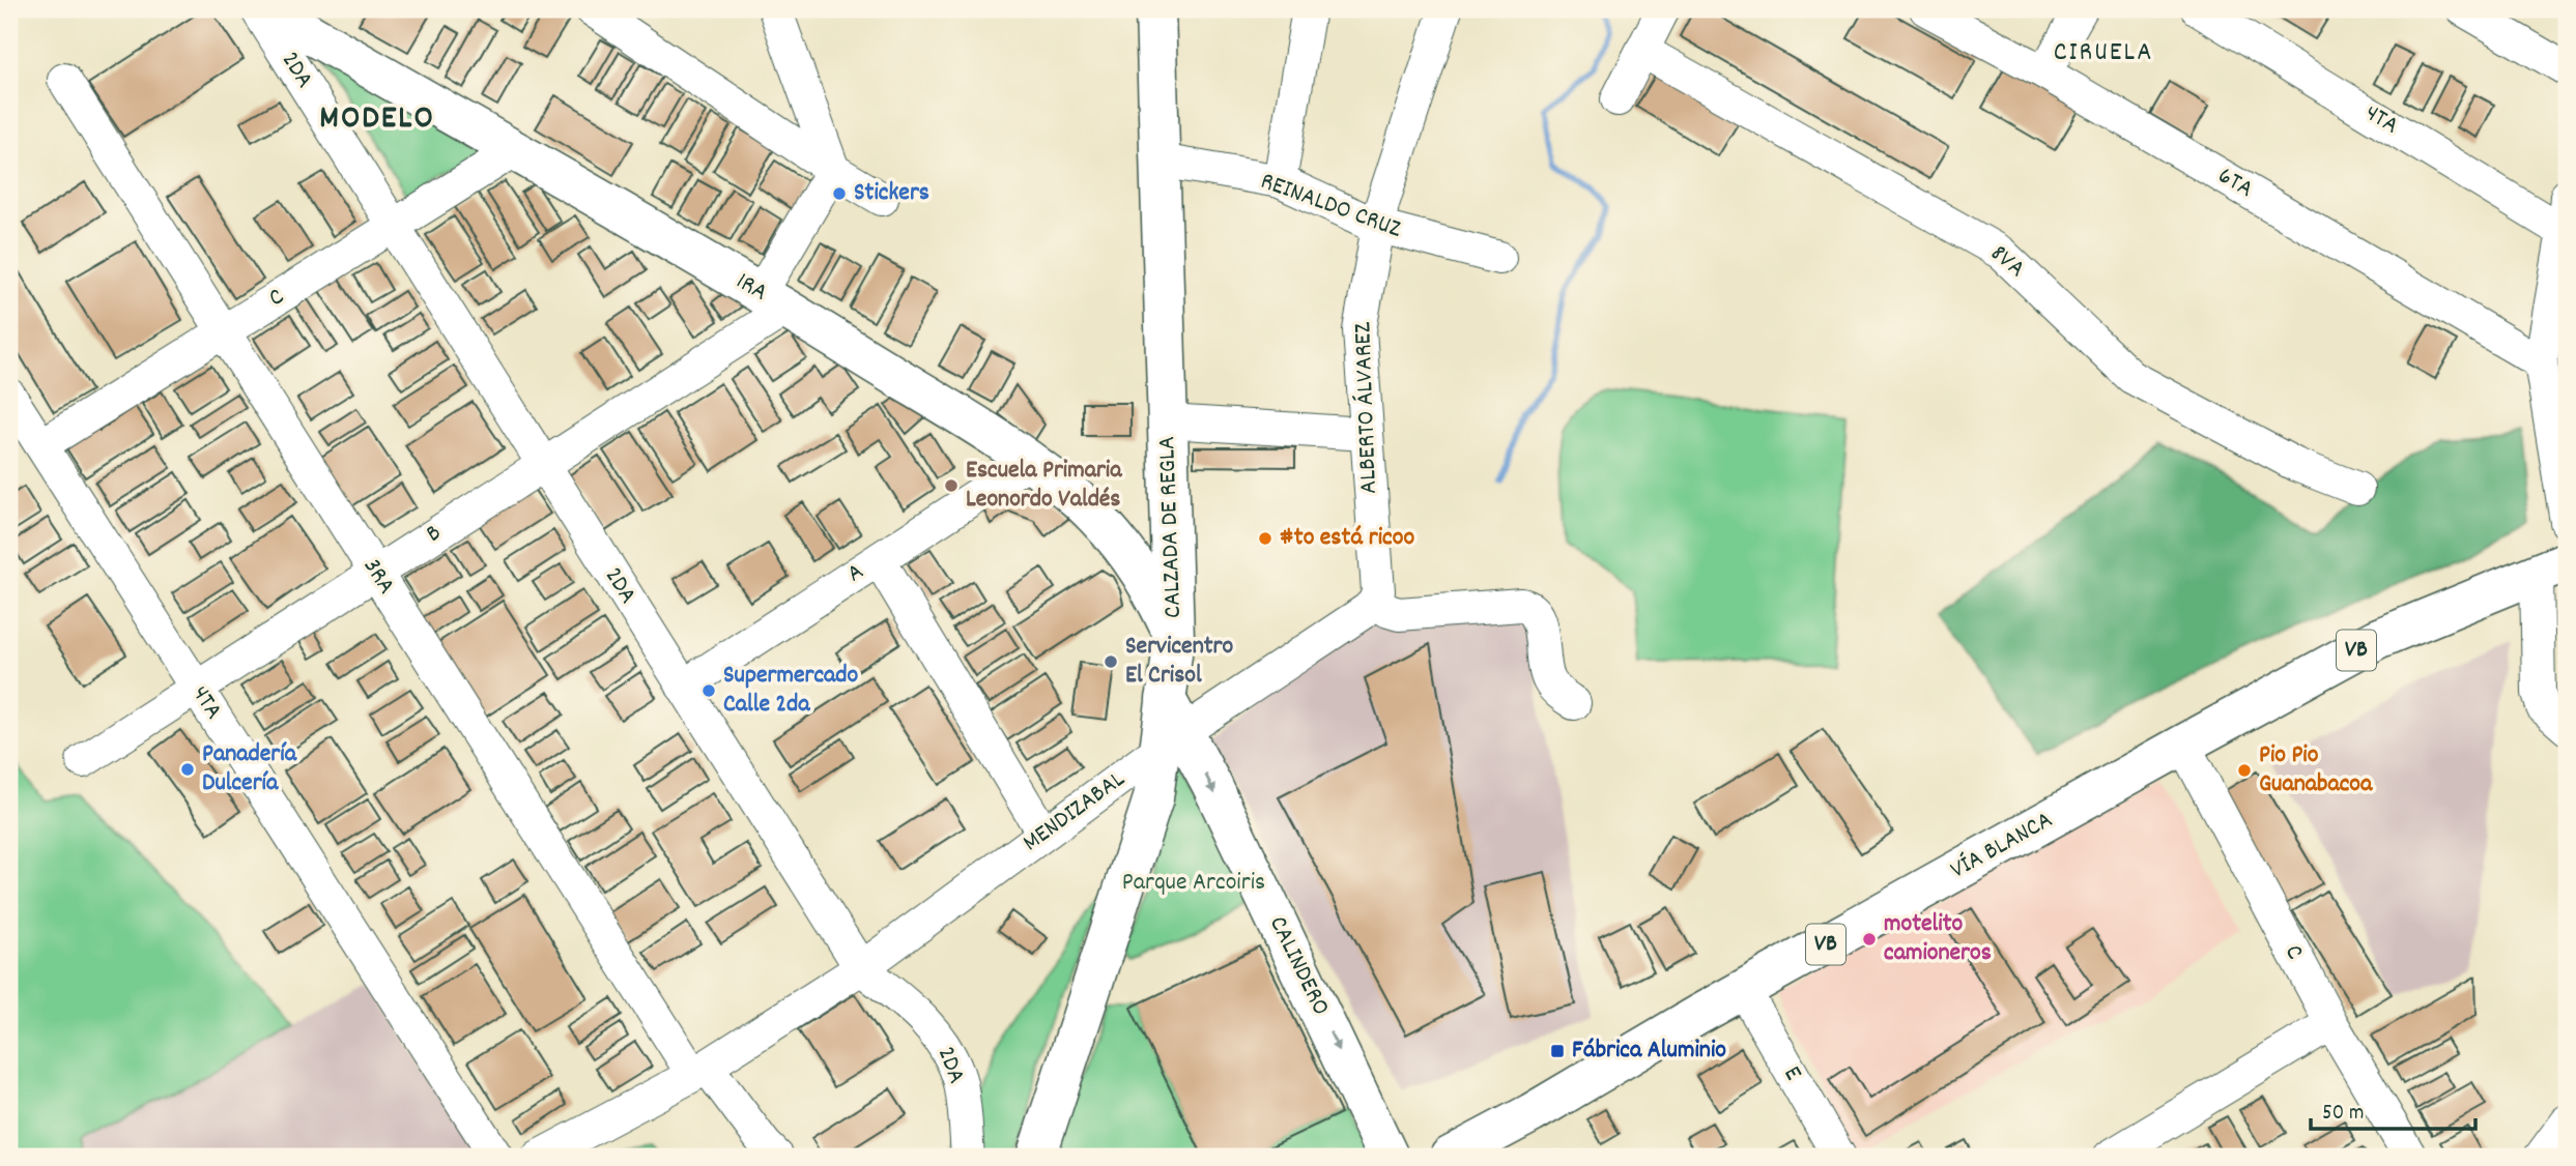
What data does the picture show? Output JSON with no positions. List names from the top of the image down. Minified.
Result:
{"streets":{"main road":["1RA","CALZADA DE REGLA","VB","VÍA BLANCA","CALINDERO"],"street":["2DA","4TA","6TA","REINALDO CRUZ","8VA","C","ALBERTO ÁLVAREZ","B","A","3RA","MENDIZABAL","E"]},"crossings":[["2DA","C"],["2DA","B"],["2DA","A"],["2DA","MENDIZABAL"],["4TA","C"],["4TA","B"],["REINALDO CRUZ","ALBERTO ÁLVAREZ"],["REINALDO CRUZ","CALZADA DE REGLA"],["1RA","C"],["1RA","CALZADA DE REGLA"],["1RA","B"],["1RA","A"],["C","3RA"],["C","VÍA BLANCA"],["ALBERTO ÁLVAREZ","MENDIZABAL"],["CALZADA DE REGLA","MENDIZABAL"],["CALZADA DE REGLA","CALINDERO"],["B","3RA"],["3RA","MENDIZABAL"],["MENDIZABAL","CALINDERO"],["VÍA BLANCA","E"]],"one_way":["CALINDERO"],"districts":["CIRUELA","MODELO"],"parks":["Parque Arcoiris"],"places":{"other":["Stickers","Escuela Primaria Leonordo Valdés","#to está ricoo","Servicentro El Crisol","Supermercado Calle 2da","Panadería Dulcería","Pio Pio Guanabacoa","motelito camioneros"],"transit":["Fábrica Aluminio"]},"scale_bar":"50 m"}
